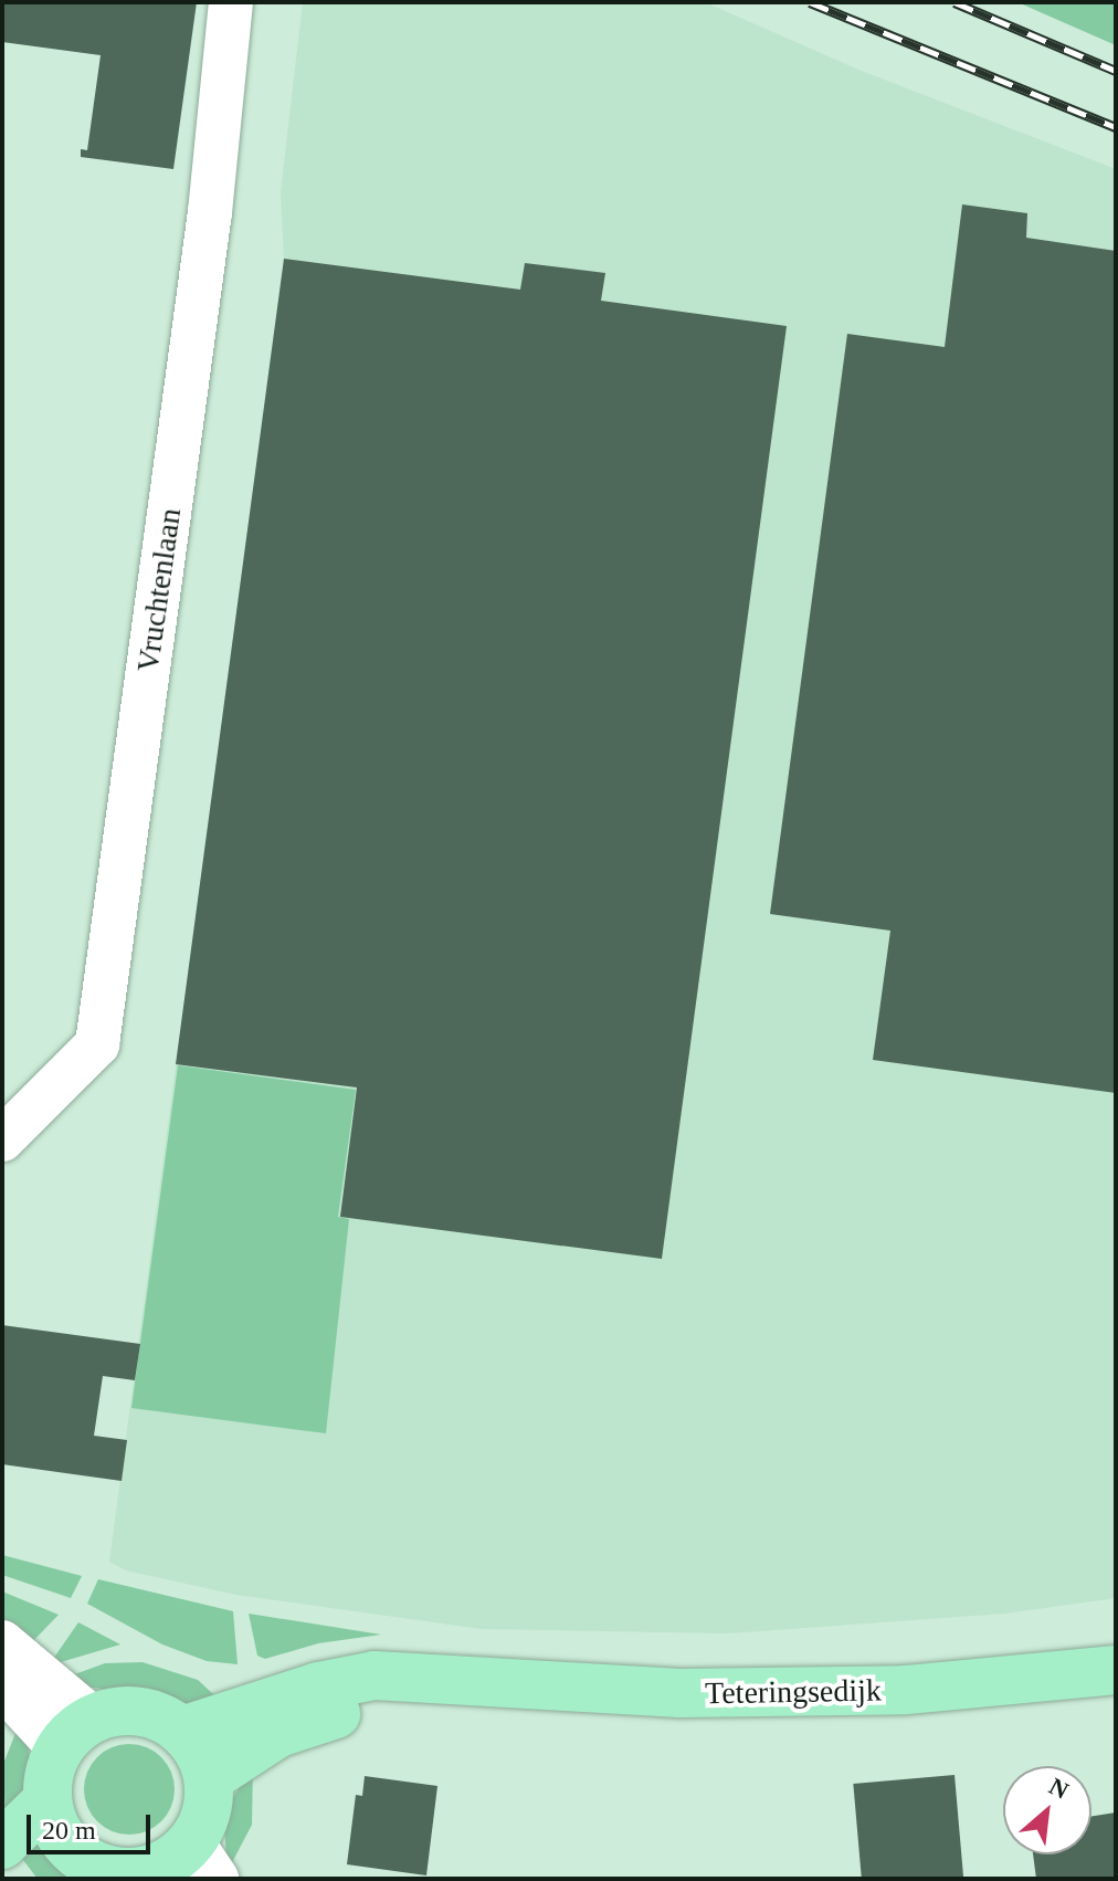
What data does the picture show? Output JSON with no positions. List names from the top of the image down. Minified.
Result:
{"streets":{"main road":["Teteringsedijk"],"street":["Vruchtenlaan"]},"scale_bar":"20 m","north":"top right"}
